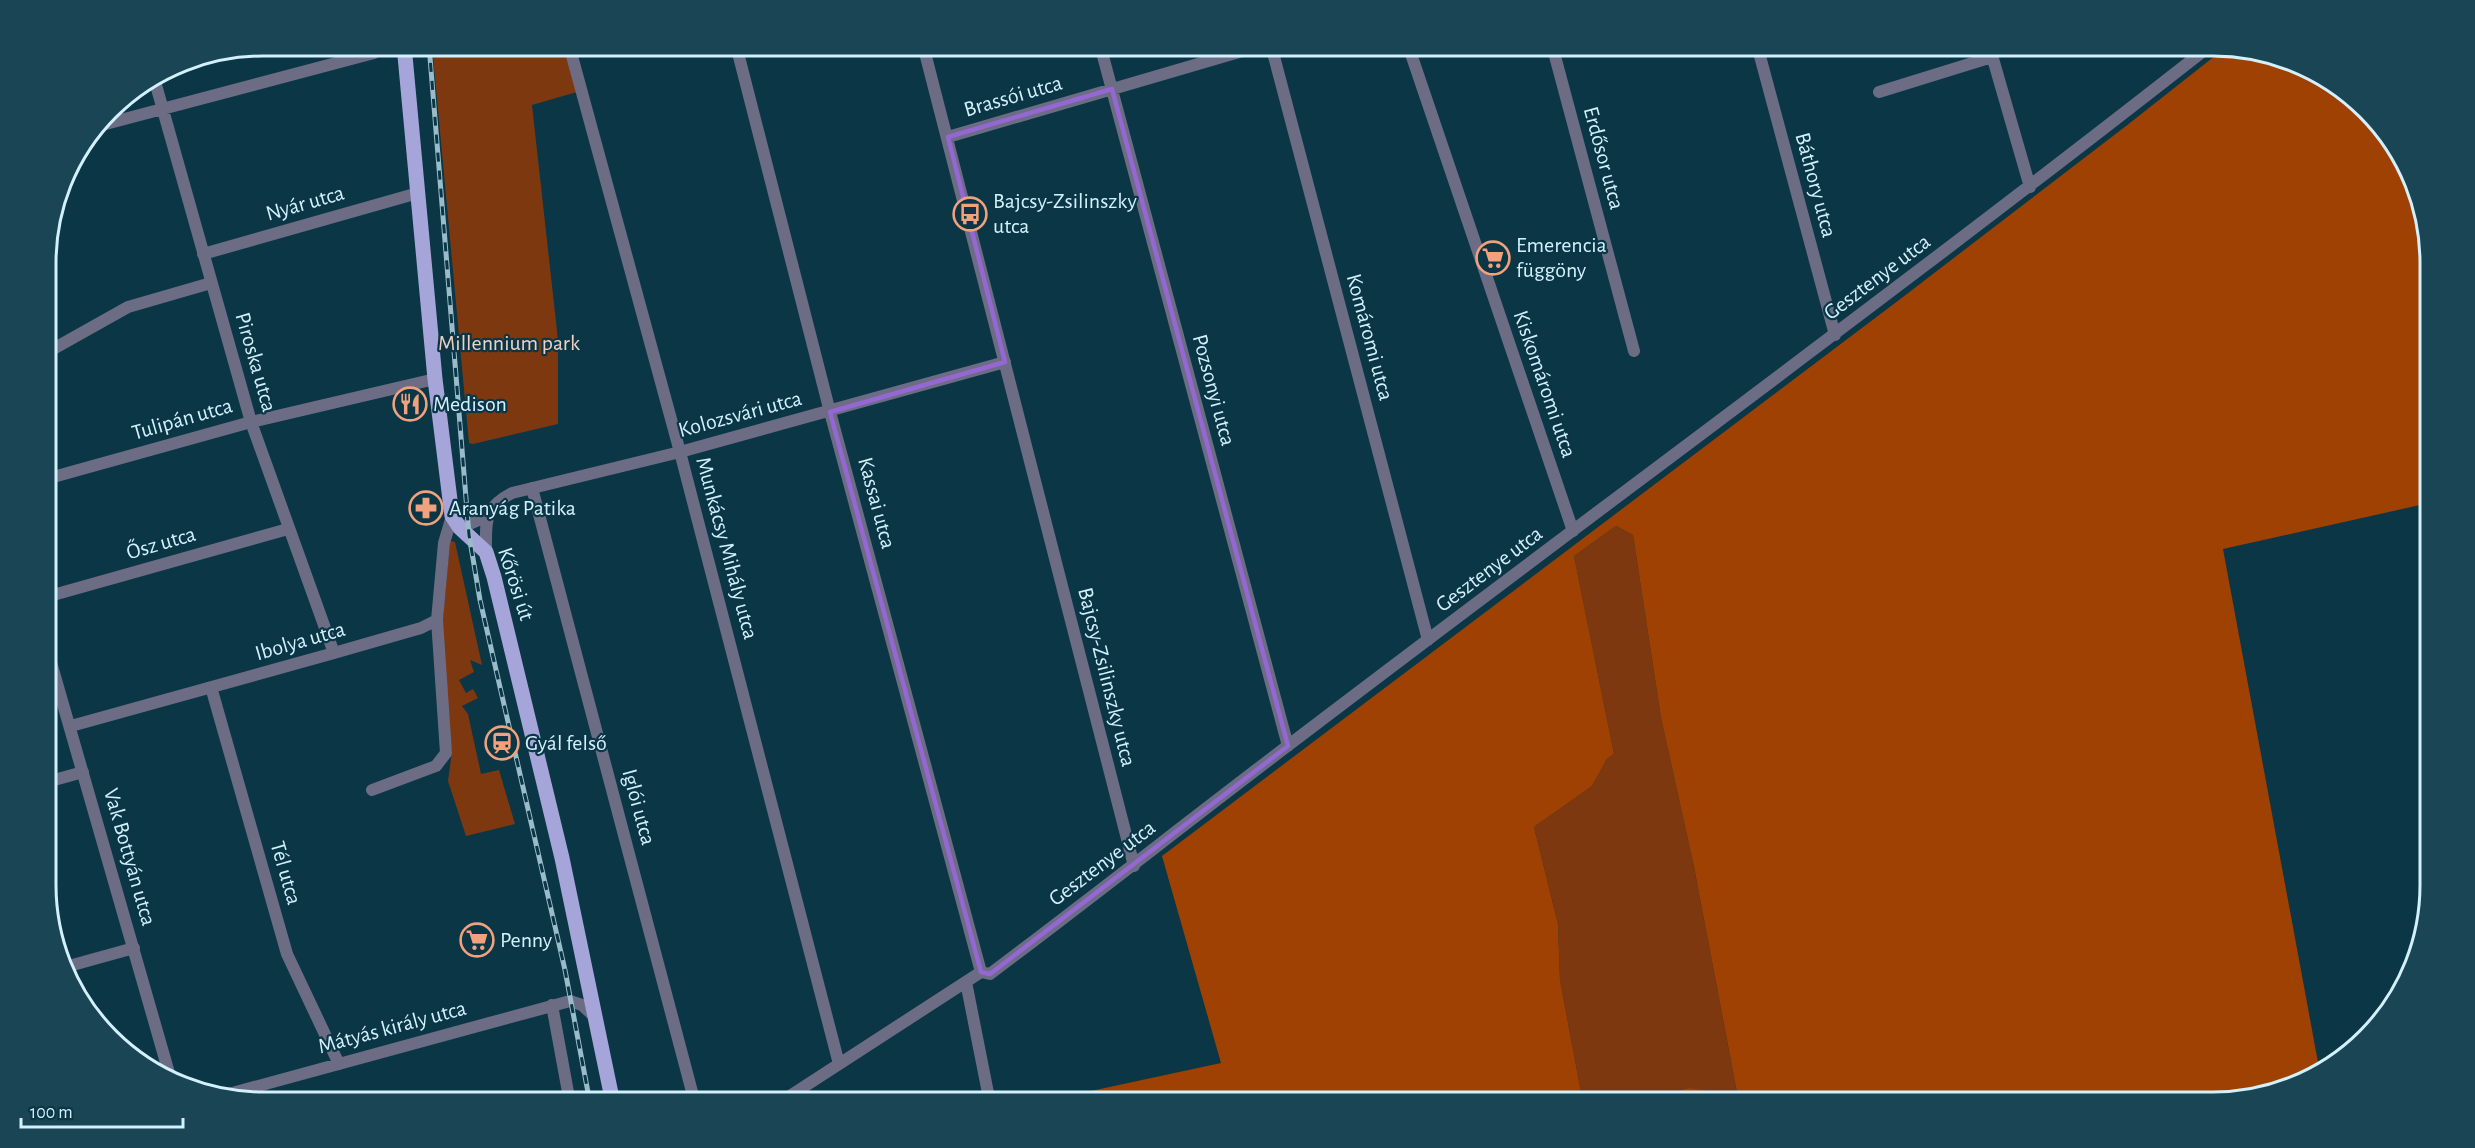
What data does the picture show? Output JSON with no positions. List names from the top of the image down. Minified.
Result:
{"streets":{"main road":["Kőrösi út"],"street":["Brassói utca","Erdősor utca","Báthory utca","Nyár utca","Gesztenye utca","Komáromi utca","Piroska utca","Kiskomáromi utca","Pozsonyi utca","Kolozsvári utca","Tulipán utca","Kassai utca","Ősz utca","Munkácsy Mihály utca","Ibolya utca","Bajcsy-Zsilinszky utca","Iglói utca","Vak Bottyán utca","Tél utca","Mátyás király utca"]},"crossings":[["Brassói utca","Pozsonyi utca"],["Brassói utca","Bajcsy-Zsilinszky utca"],["Báthory utca","Gesztenye utca"],["Nyár utca","Piroska utca"],["Gesztenye utca","Komáromi utca"],["Gesztenye utca","Kiskomáromi utca"],["Gesztenye utca","Pozsonyi utca"],["Gesztenye utca","Kassai utca"],["Gesztenye utca","Munkácsy Mihály utca"],["Gesztenye utca","Bajcsy-Zsilinszky utca"],["Piroska utca","Tulipán utca"],["Piroska utca","Ősz utca"],["Piroska utca","Ibolya utca"],["Kolozsvári utca","Kassai utca"],["Kolozsvári utca","Munkácsy Mihály utca"],["Kolozsvári utca","Kőrösi út"],["Kolozsvári utca","Bajcsy-Zsilinszky utca"],["Kolozsvári utca","Iglói utca"],["Ibolya utca","Vak Bottyán utca"],["Ibolya utca","Tél utca"],["Tél utca","Mátyás király utca"]],"parks":["Millennium park"],"places":{"bus stop":["Bajcsy-Zsilinszky utca"],"supermarket":["Emerencia függöny","Penny"],"restaurant":["Medison"],"pharmacy":["Aranyág Patika"],"station":["Gyál felső"]},"scale_bar":"100 m"}
